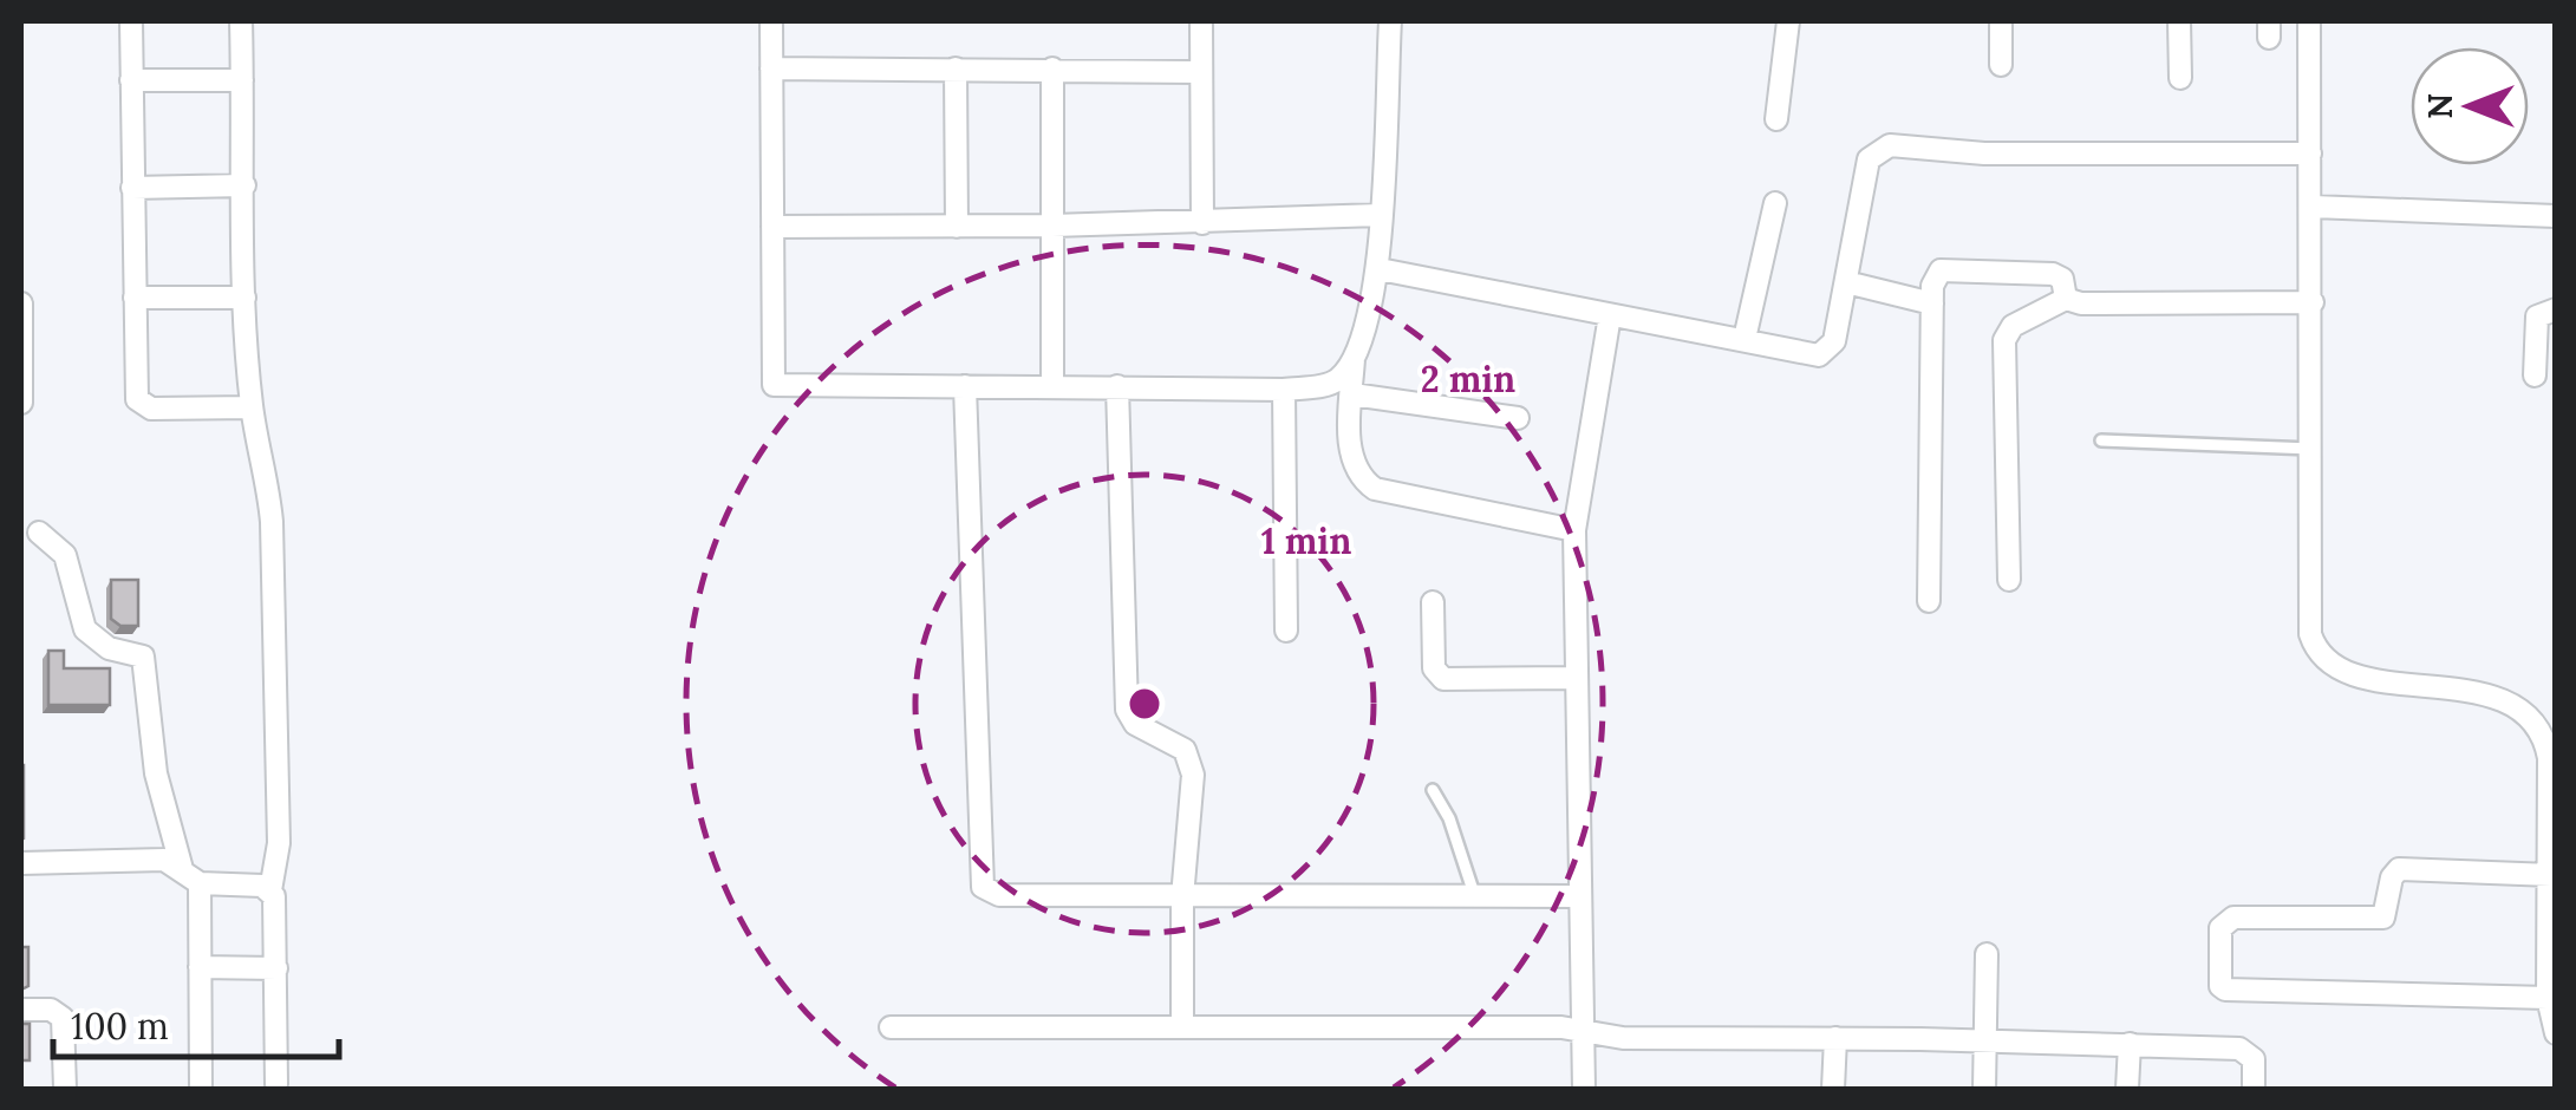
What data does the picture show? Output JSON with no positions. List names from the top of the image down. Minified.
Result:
{"scale_bar":"100 m","north":"left","rings":["2 min","1 min"]}
